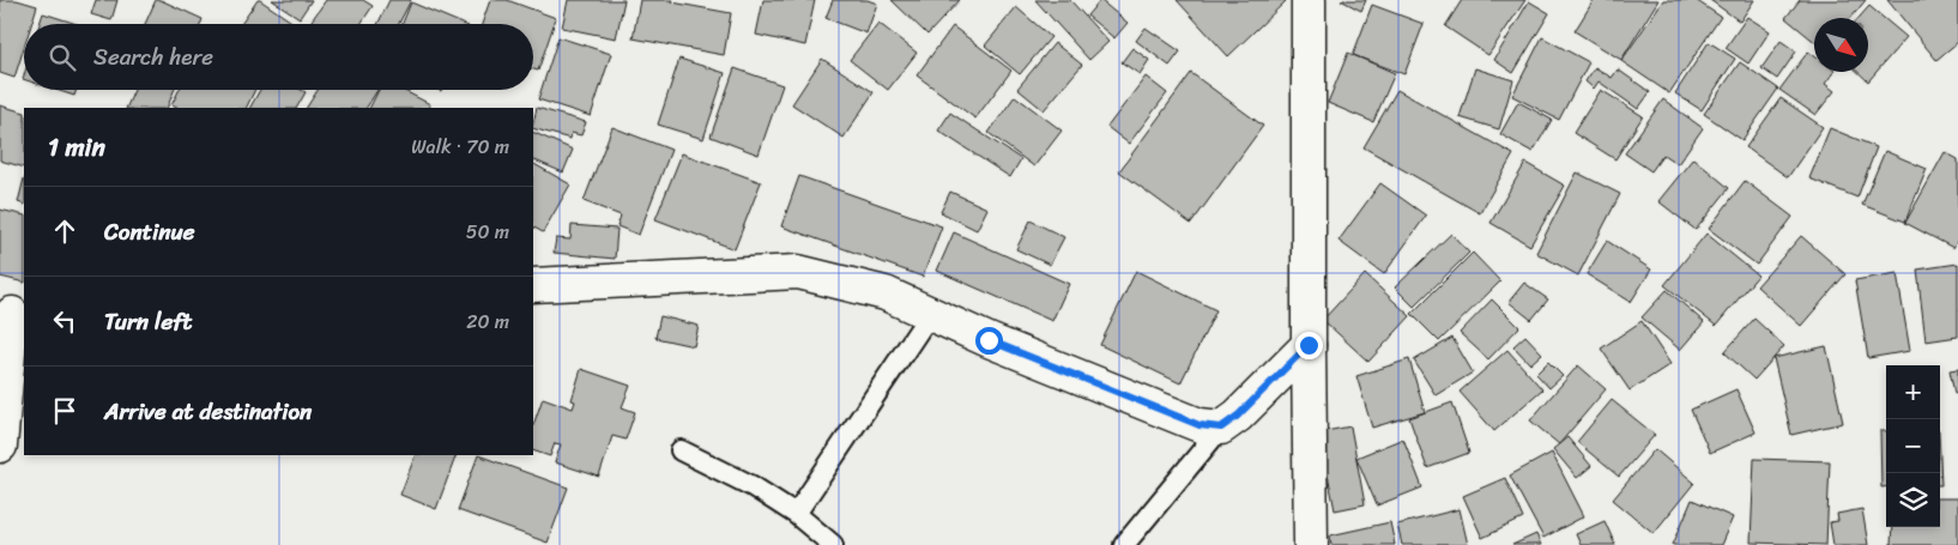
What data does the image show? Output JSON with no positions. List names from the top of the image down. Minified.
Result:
{"north":"bottom right","page":{"search":"Search here","heading":["1 min","Walk · 70 m"],"list":[["Continue","50 m"],["Turn left","20 m"],"Arrive at destination"],"map_buttons":["+","−"]}}
